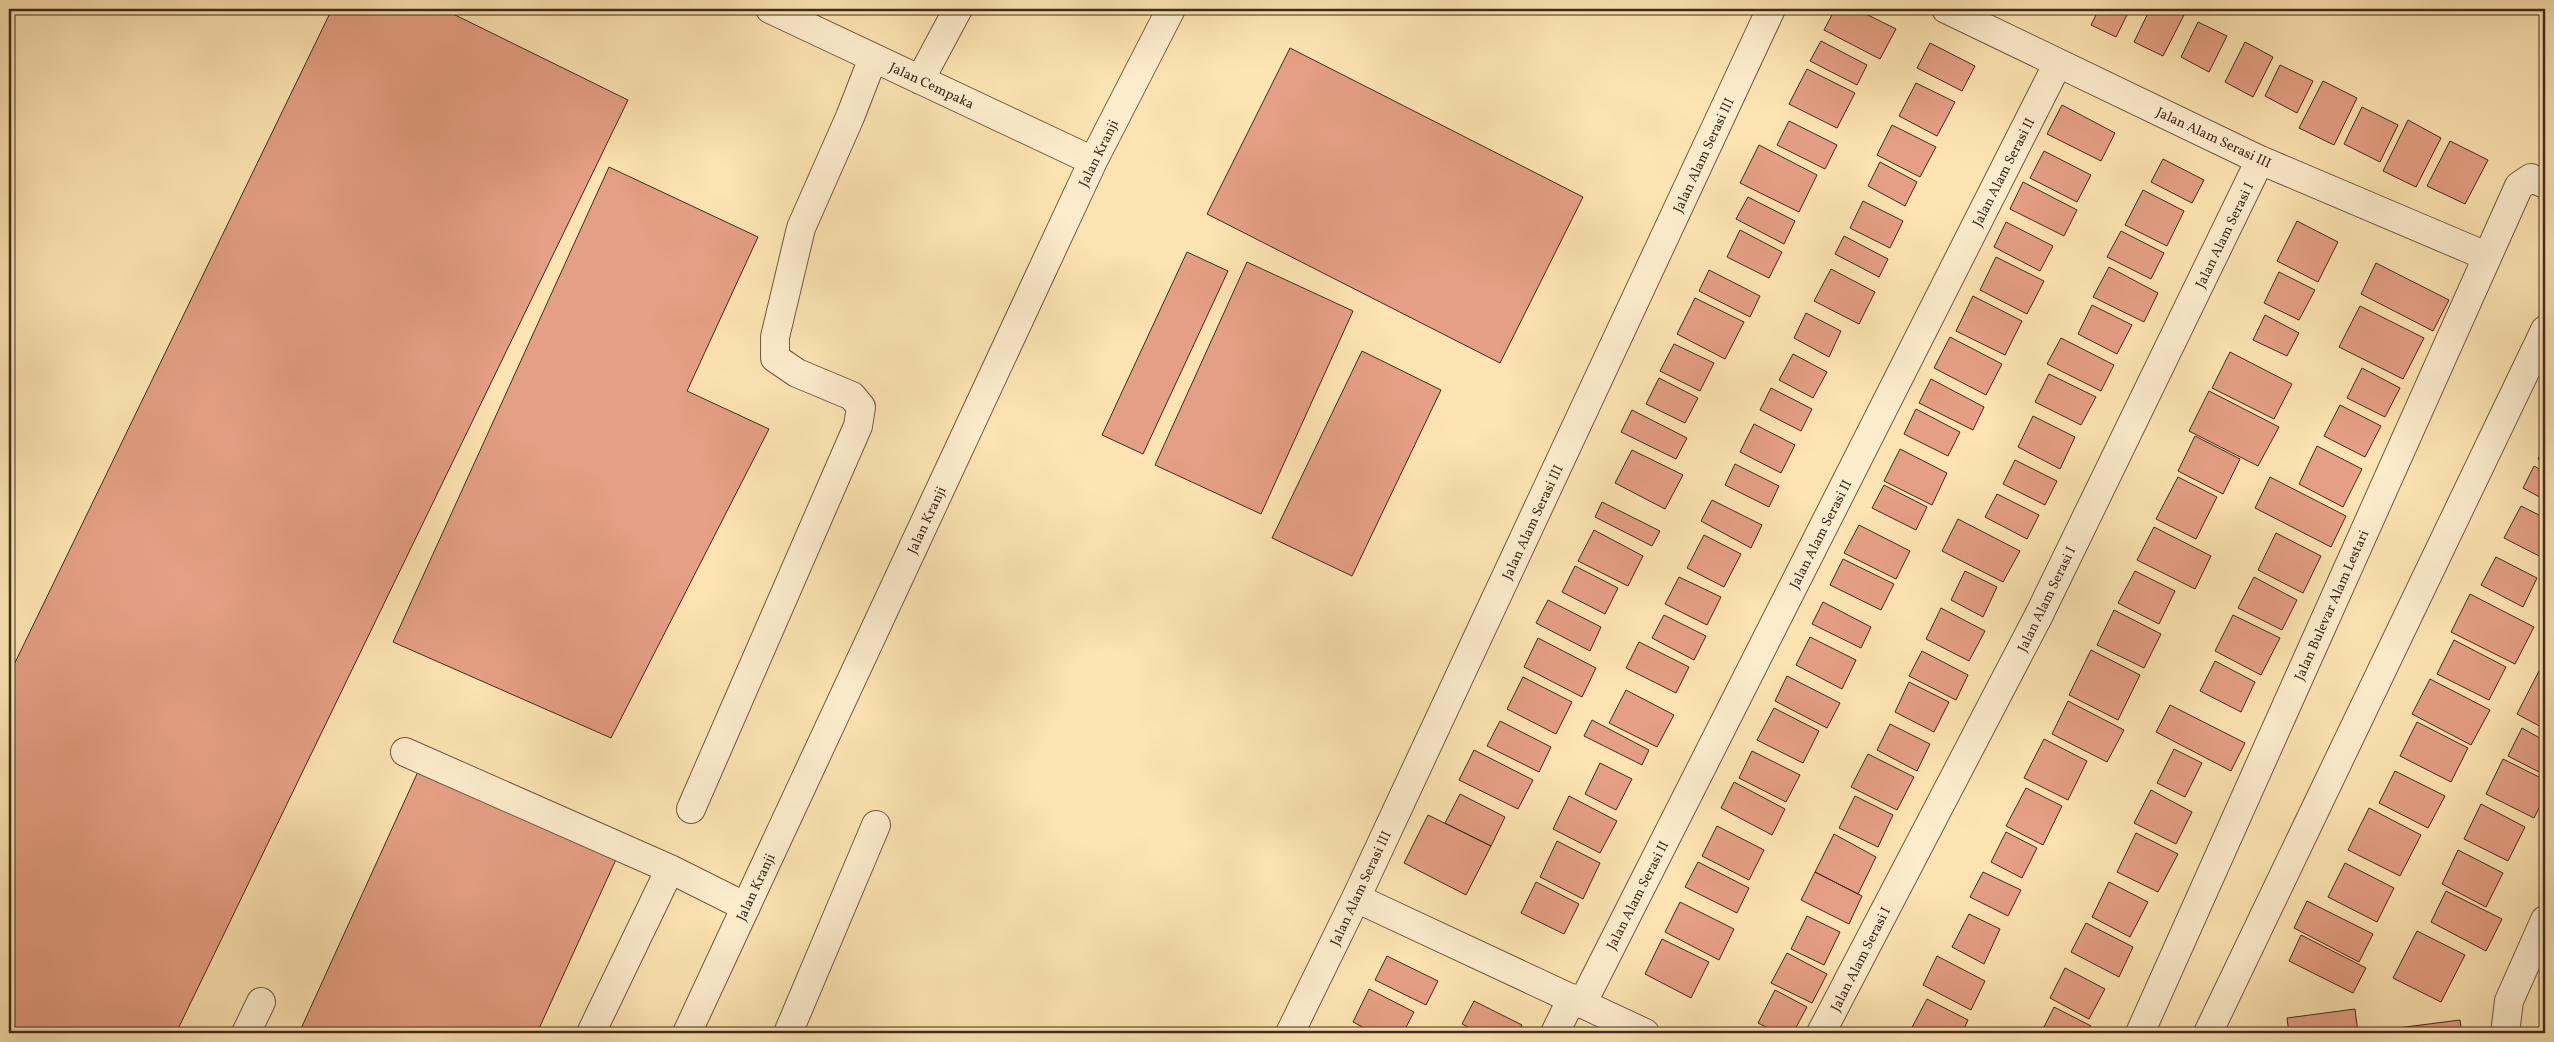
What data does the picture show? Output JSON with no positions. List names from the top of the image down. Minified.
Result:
{"streets":{"street":["Jalan Cempaka","Jalan Alam Serasi III","Jalan Kranji","Jalan Alam Serasi II","Jalan Alam Serasi I","Jalan Bulevar Alam Lestari"]},"crossings":[["Jalan Cempaka","Jalan Kranji"],["Jalan Alam Serasi III","Jalan Alam Serasi II"],["Jalan Alam Serasi III","Jalan Alam Serasi I"],["Jalan Alam Serasi III","Jalan Bulevar Alam Lestari"]]}
